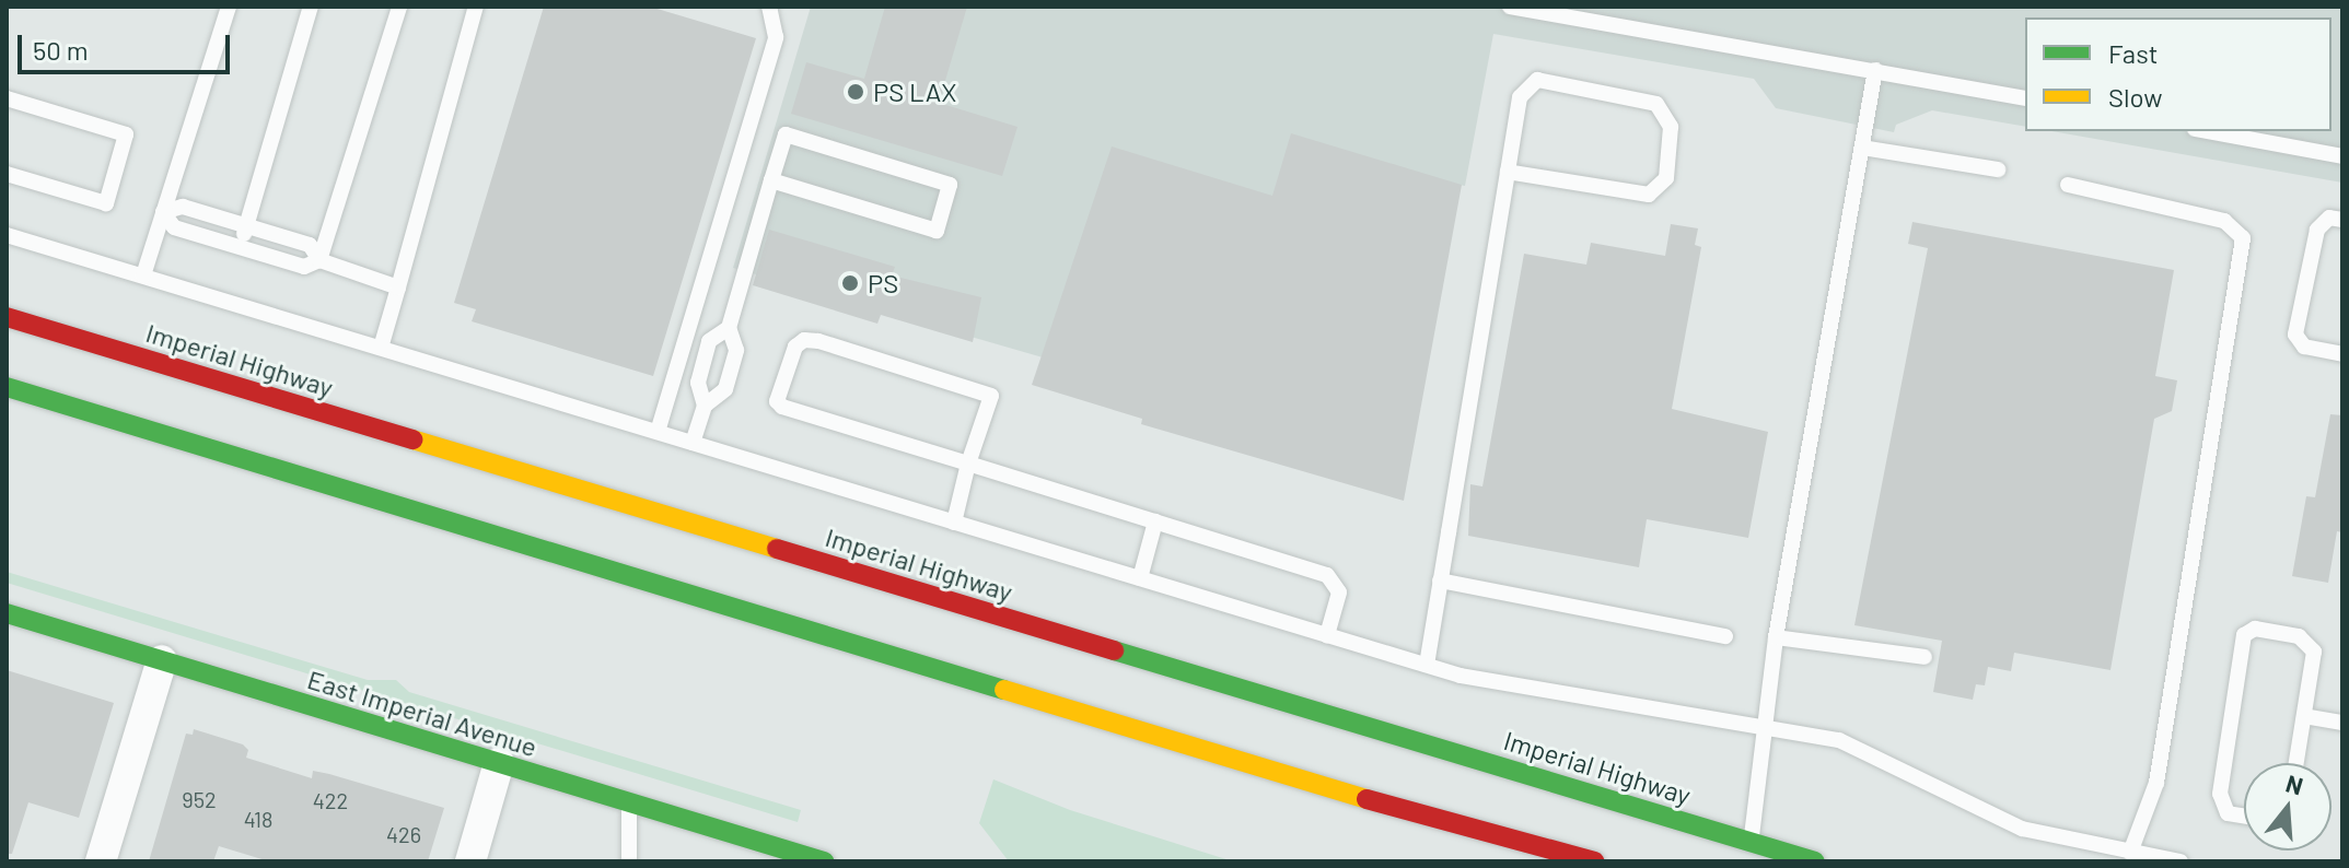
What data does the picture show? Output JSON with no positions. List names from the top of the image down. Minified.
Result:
{"streets":{"main road":["Imperial Highway","East Imperial Avenue"]},"places":["PS LAX","PS"],"house_numbers":["952","422","418","426"],"legend":["Fast","Slow"],"scale_bar":"50 m","north":"top"}
